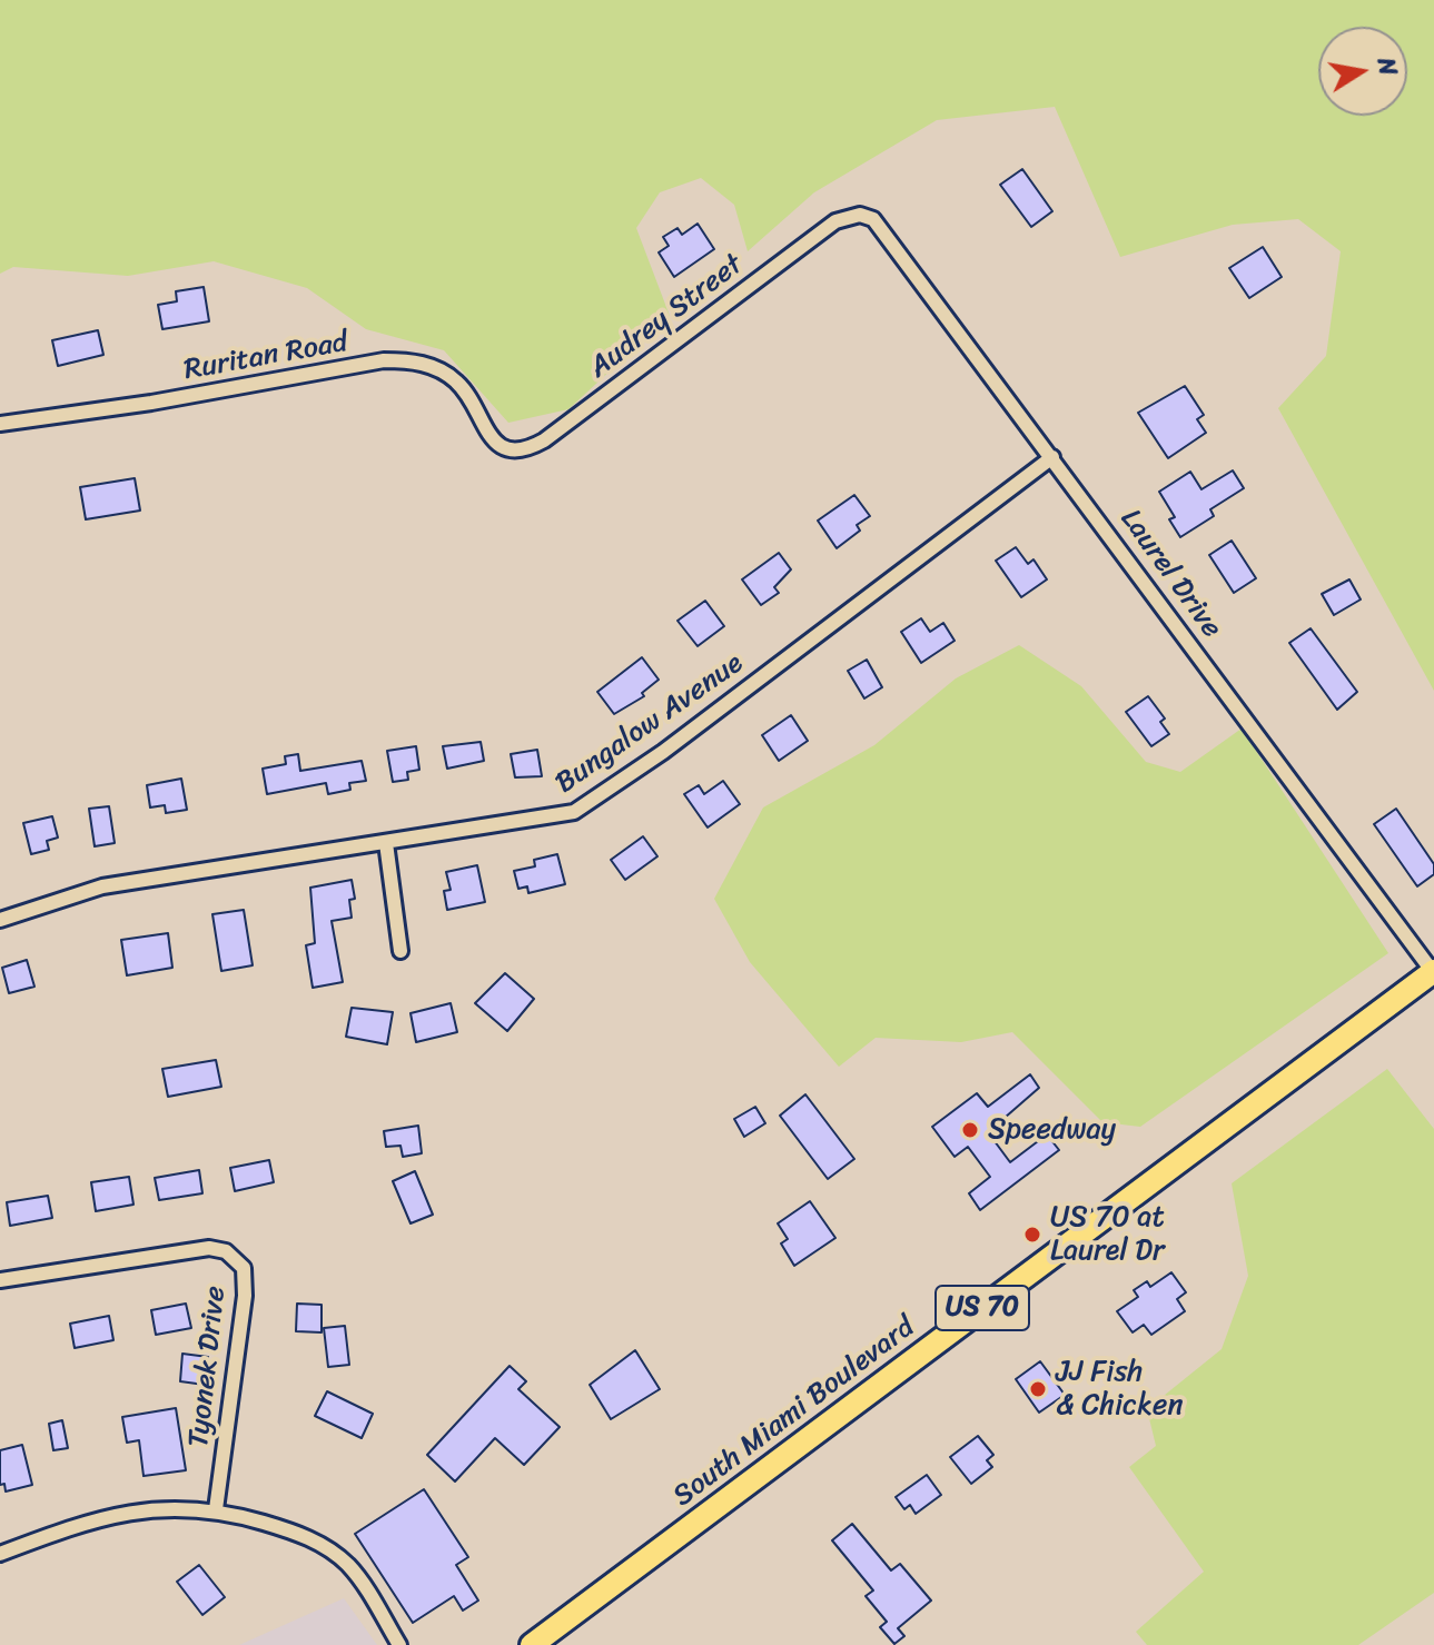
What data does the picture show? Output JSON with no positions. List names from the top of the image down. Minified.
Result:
{"streets":{"highway":["US 70","South Miami Boulevard"],"street":["Audrey Street","Ruritan Road","Laurel Drive","Bungalow Avenue","Tyonek Drive"]},"crossings":[["Audrey Street","Ruritan Road"],["Audrey Street","Laurel Drive"],["Laurel Drive","Bungalow Avenue"],["Laurel Drive","South Miami Boulevard"]],"places":["Speedway","US 70 at Laurel Dr","JJ Fish & Chicken"],"north":"right"}
